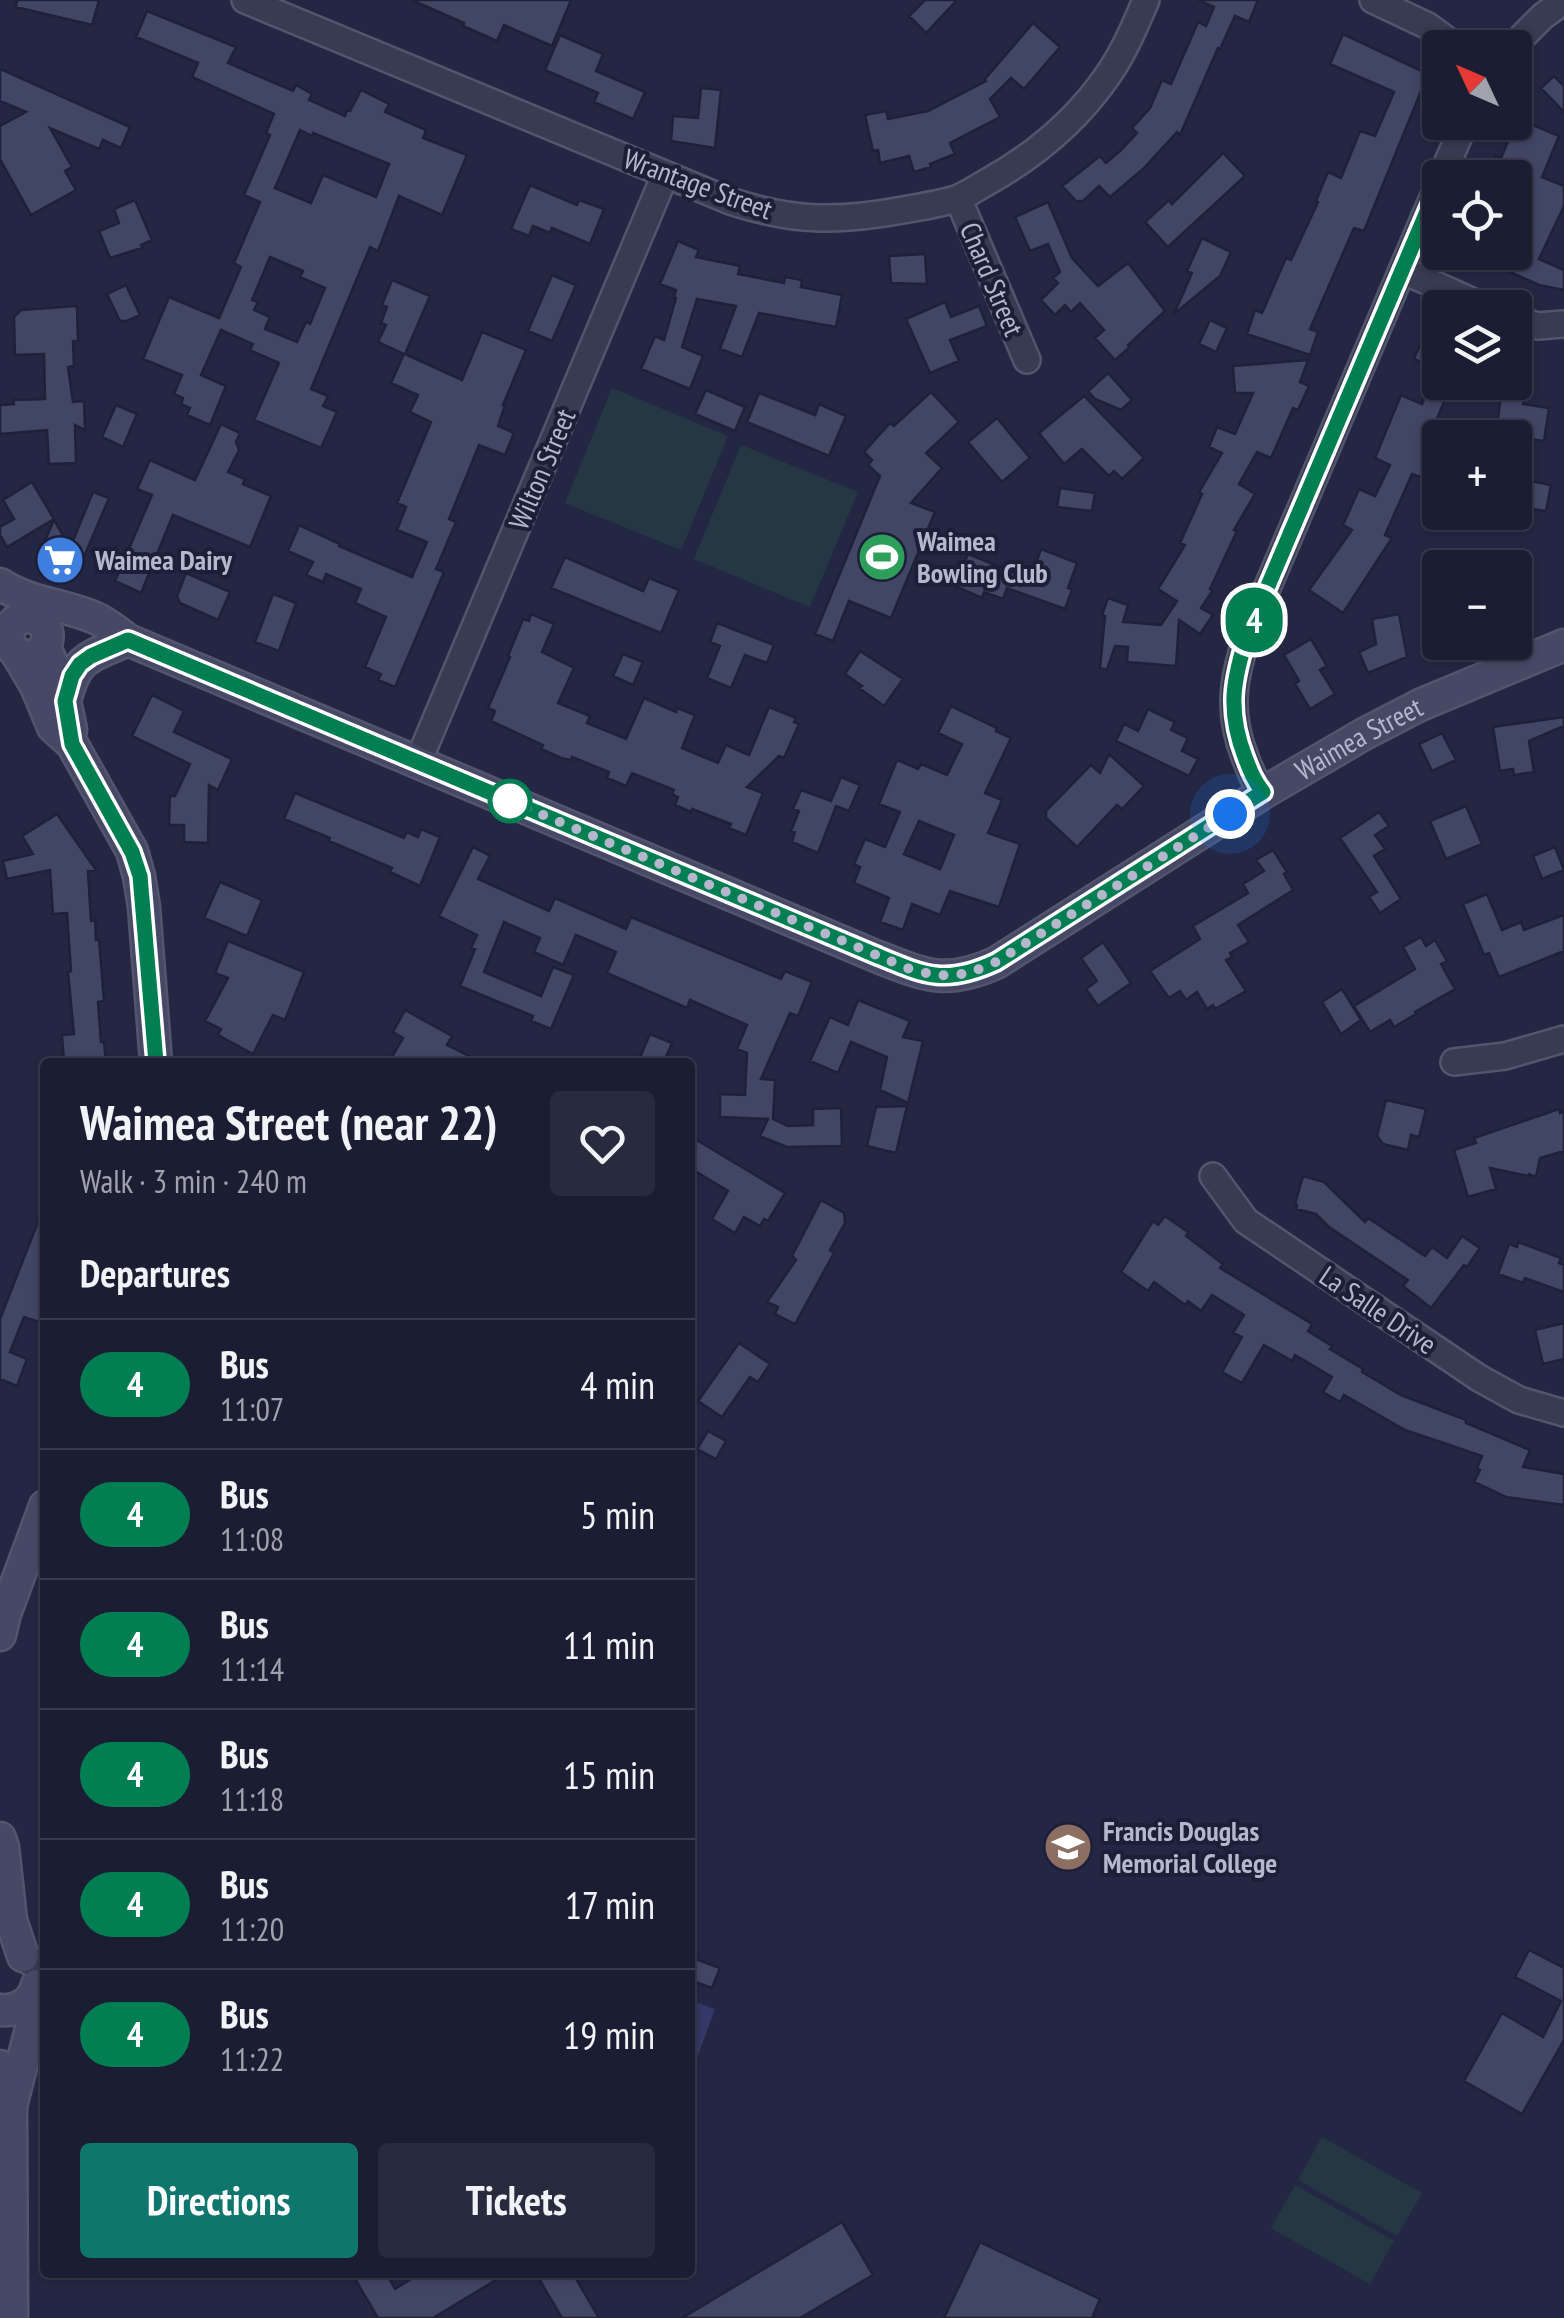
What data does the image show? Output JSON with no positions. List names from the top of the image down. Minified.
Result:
{"streets":{"main road":["Waimea Street"],"street":["Wrantage Street","Chard Street","Wilton Street","La Salle Drive"]},"crossings":[["Wrantage Street","Chard Street"],["Wrantage Street","Wilton Street"],["Wilton Street","Waimea Street"]],"places":{"sports":["Waimea Bowling Club"],"supermarket":["Waimea Dairy"],"school or university":["Francis Douglas Memorial College"]},"lines":["bus line 4"],"north":"top left","page":{"on_map":"4","map_buttons":["+","−"],"heading":[["Waimea Street (near 22)","Walk · 3 min · 240 m"],"Departures"],"list":[{"mark":"4","name":"Bus","note":"11:07","value":"4 min"},{"mark":"4","name":"Bus","note":"11:08","value":"5 min"},{"mark":"4","name":"Bus","note":"11:14","value":"11 min"},{"mark":"4","name":"Bus","note":"11:18","value":"15 min"},{"mark":"4","name":"Bus","note":"11:20","value":"17 min"},{"mark":"4","name":"Bus","note":"11:22","value":"19 min"}],"buttons":["Directions","Tickets"]}}
